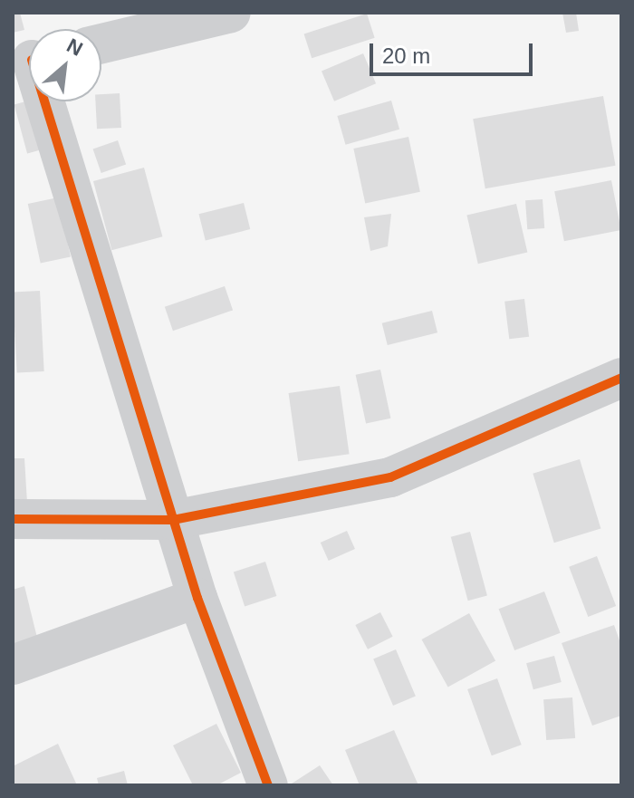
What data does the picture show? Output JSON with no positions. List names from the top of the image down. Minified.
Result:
{"scale_bar":"20 m","north":"top right"}
